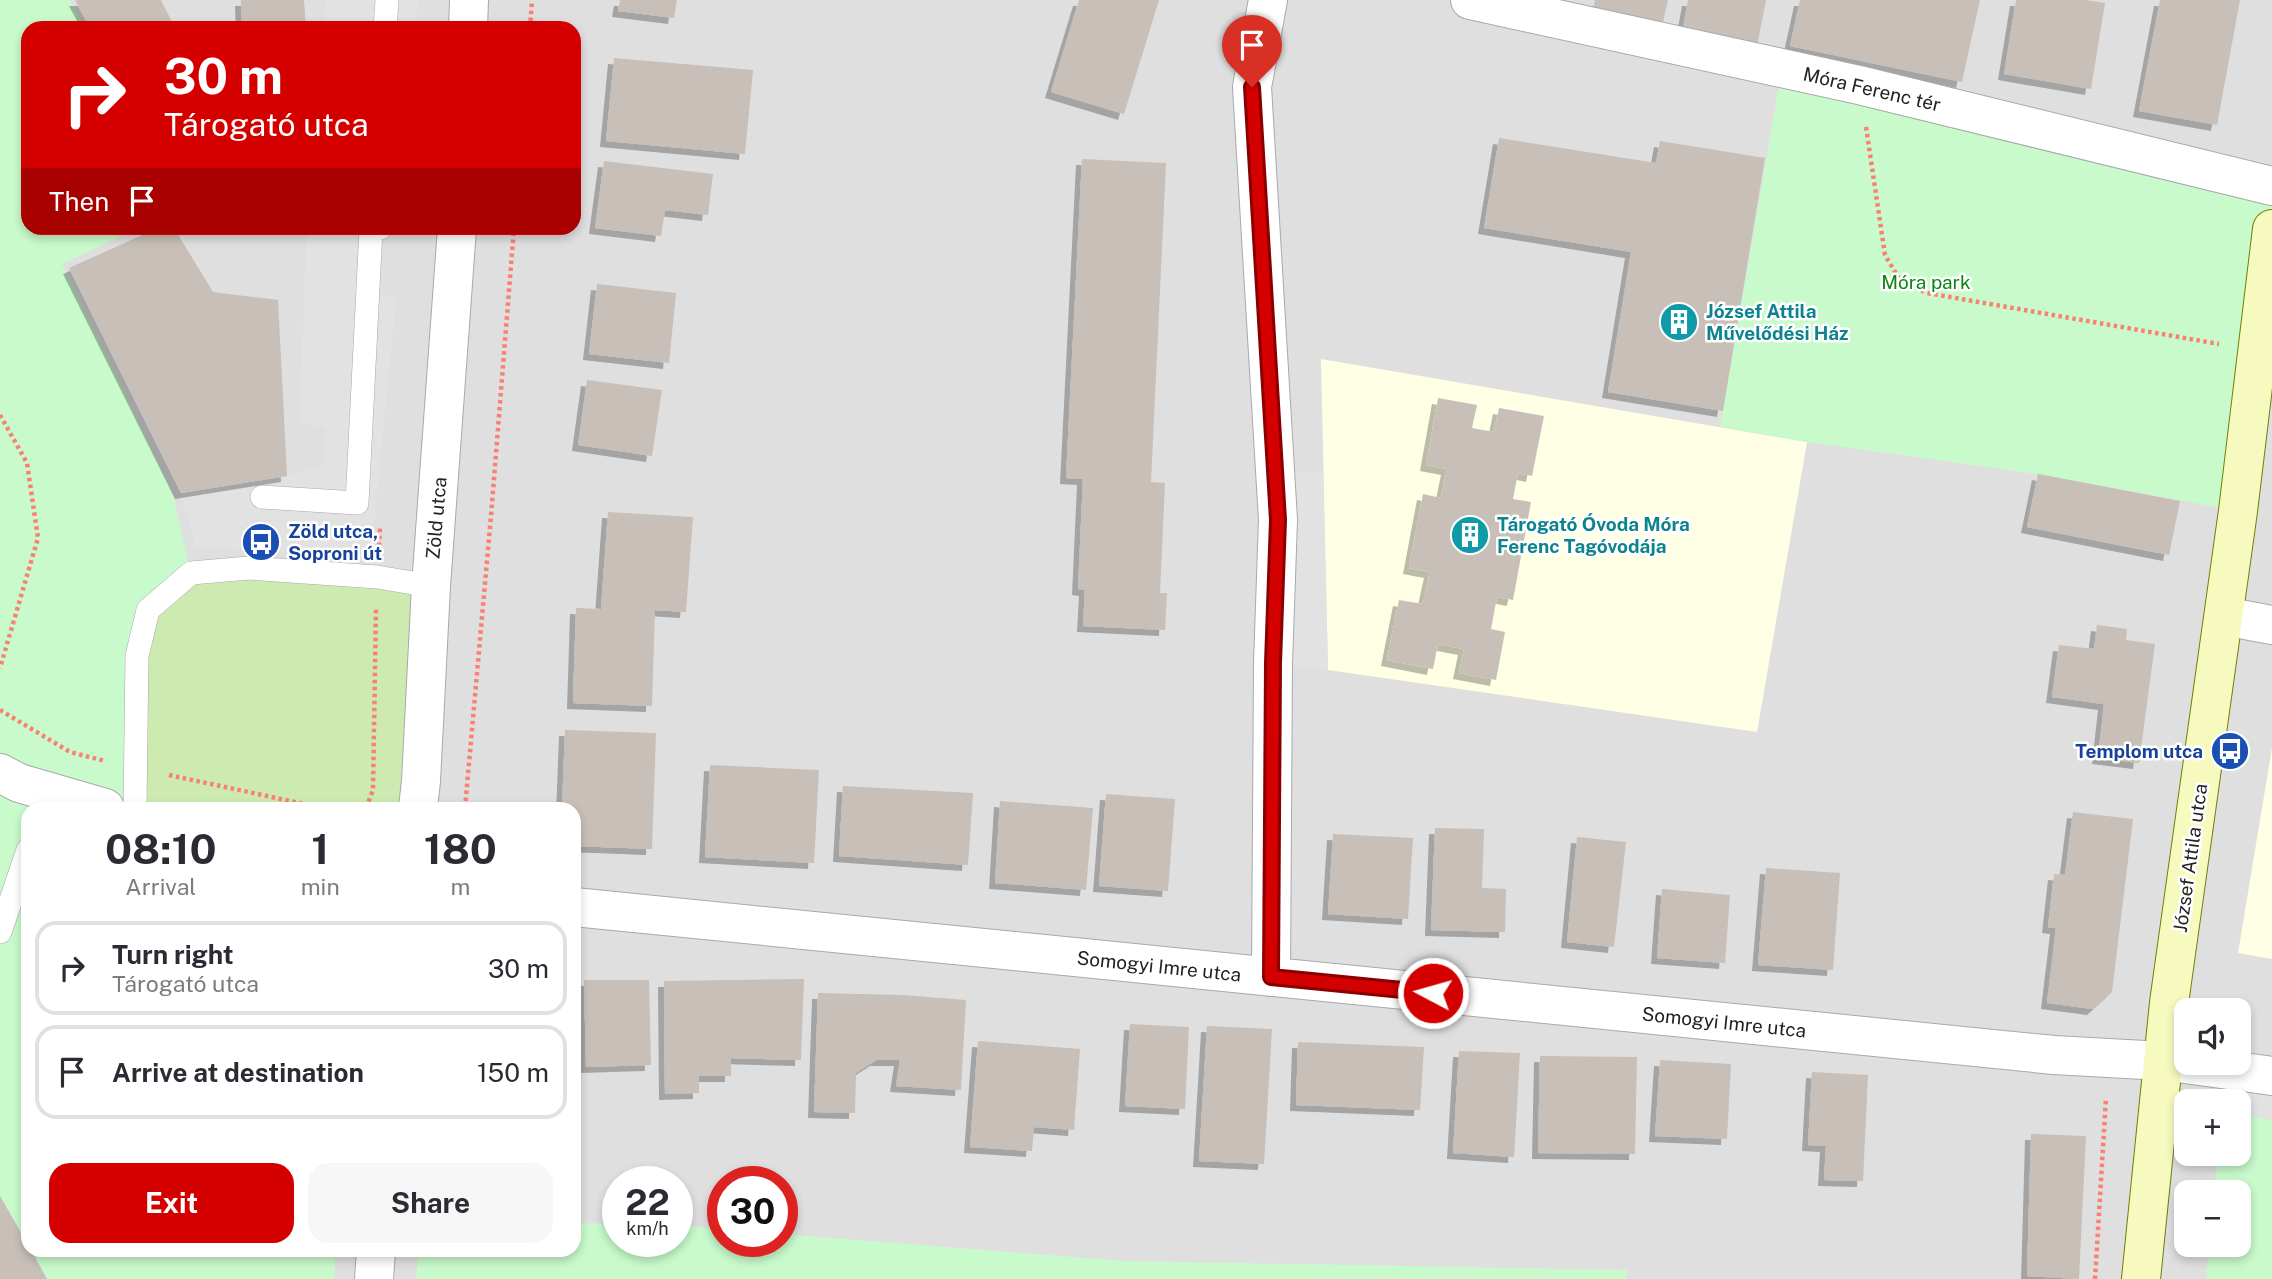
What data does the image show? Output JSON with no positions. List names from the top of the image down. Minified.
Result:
{"streets":{"street":["Móra Ferenc tér","Zöld utca","József Attila utca","Somogyi Imre utca"]},"crossings":[["József Attila utca","Somogyi Imre utca"]],"parks":["Móra park"],"places":{"building":["József Attila Művelődési Ház","Tárogató Óvoda Móra Ferenc Tagóvodája"],"bus stop":["Zöld utca, Soproni út","Templom utca"]},"page":{"turn":["30 m","Tárogató utca"],"then":"Then","eta":["08:10","Arrival","1","min","180","m"],"list":[{"name":"Turn right","note":"Tárogató utca","value":"30 m"},{"name":"Arrive at destination","value":"150 m"}],"map_buttons":["+","−"],"buttons":["Exit","Share"],"speed":"22 km/h","limit":"30"}}
